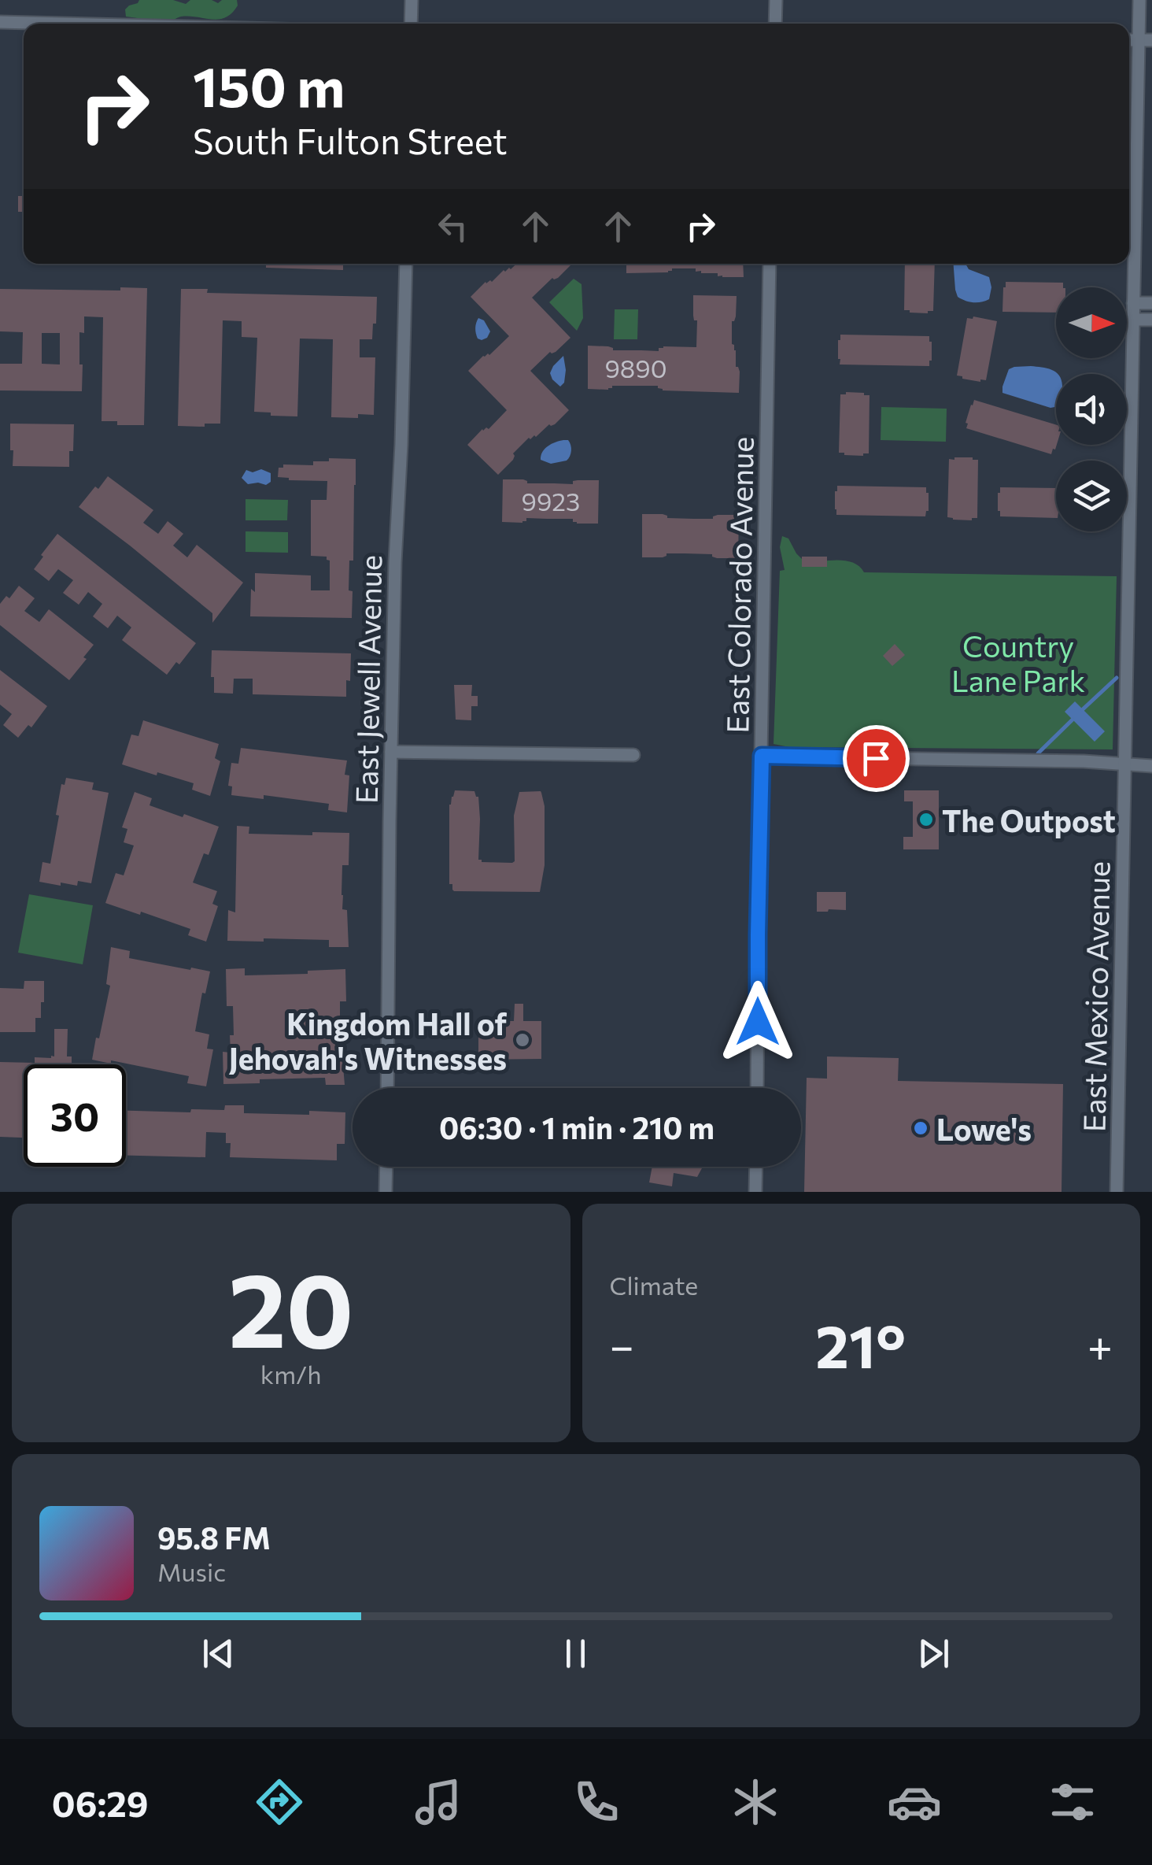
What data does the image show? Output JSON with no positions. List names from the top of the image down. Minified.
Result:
{"streets":{"street":["East Colorado Avenue","East Jewell Avenue","East Mexico Avenue"]},"parks":["Country Lane Park"],"places":["The Outpost","Kingdom Hall of Jehovah's Witnesses","Lowe's"],"house_numbers":["9890","9923"],"north":"right","page":{"turn":["150 m","South Fulton Street"],"limit":"30","trip":"06:30 · 1 min · 210 m","tile":[["20","km/h"],"Climate"],"heat":["−","21°","+"],"song":["95.8 FM","Music"],"tabs":"06:29"}}
